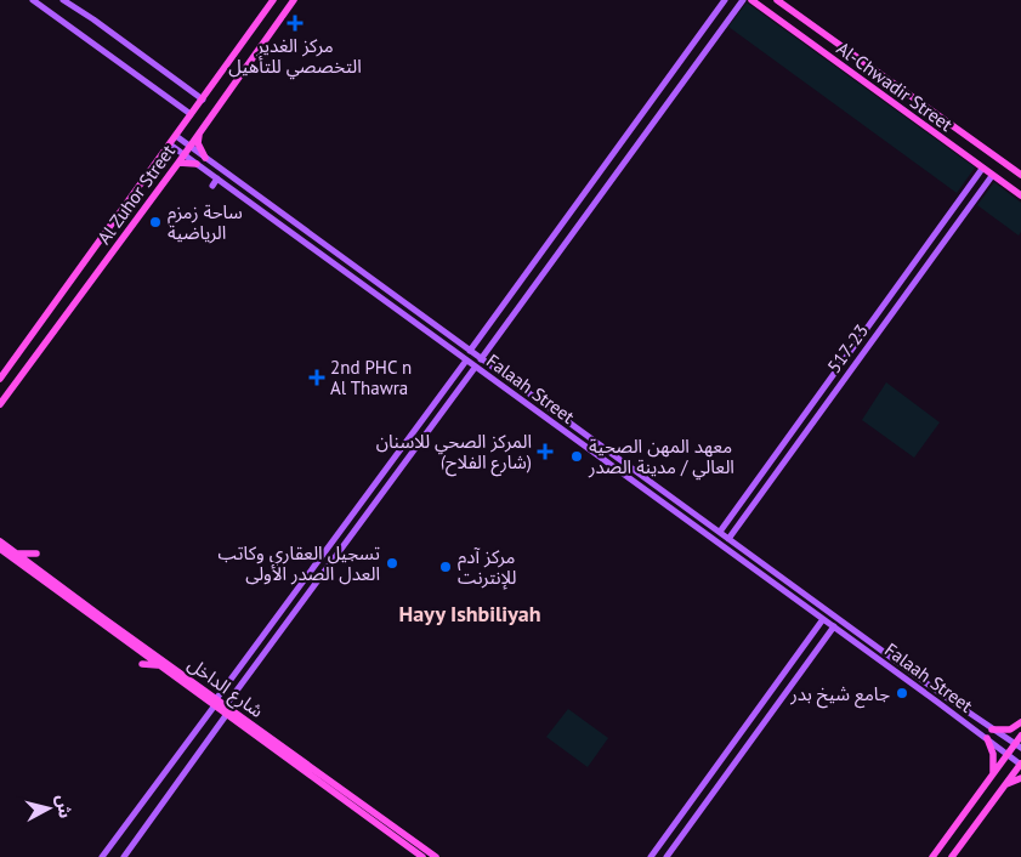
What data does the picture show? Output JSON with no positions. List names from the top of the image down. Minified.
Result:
{"streets":{"main road":["Al-Chwadir Street","Al Zuhor Street","شارع الداخل"],"street":["517-23","Falaah Street"]},"crossings":[["Al-Chwadir Street","517-23"],["Al Zuhor Street","Falaah Street"],["517-23","Falaah Street"]],"districts":["Hayy Ishbiliyah"],"places":{"health":["مركز الغدير التخصصي للتأهيل","2nd PHC n Al Thawra","المركز الصحي للاسنان (شارع الفلاح)"],"other":["ساحة زمزم الرياضية","معهد المهن الصحية العالي / مدينة الصدر","تسجيل العقاري وكاتب العدل الصدر الأولى","مركز آدم للإنترنت","جامع شيخ بدر"]},"north":"right"}
